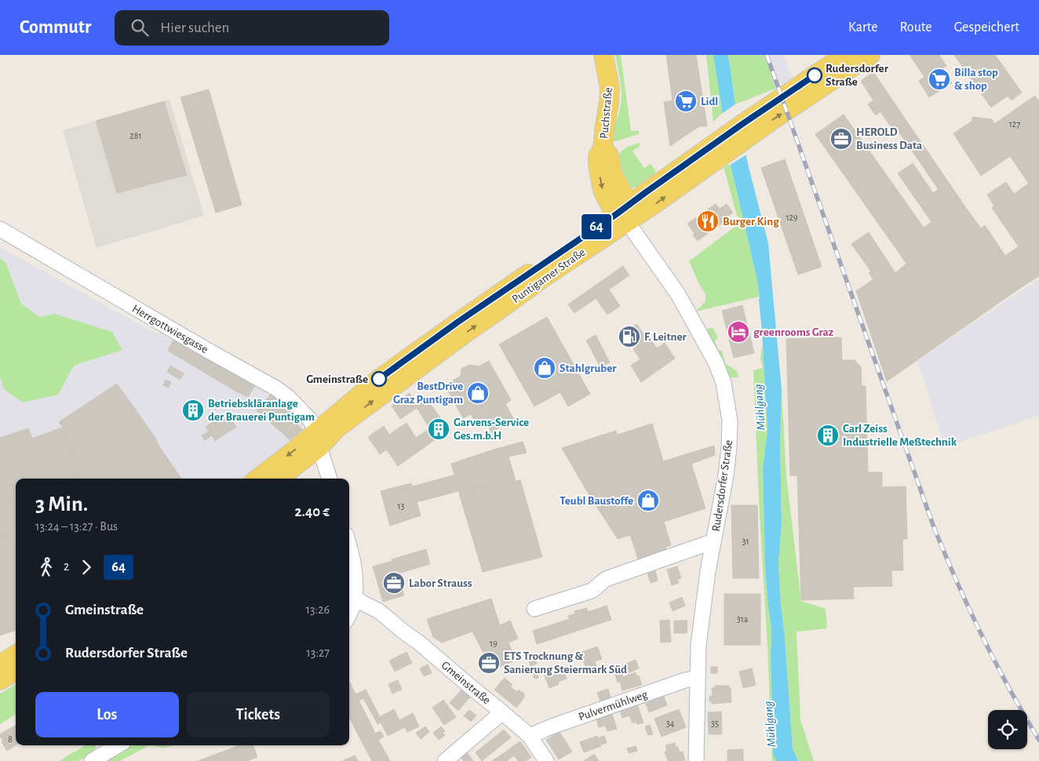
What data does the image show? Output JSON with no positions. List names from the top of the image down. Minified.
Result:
{"streets":{"main road":["Puchstraße","Puntigamer Straße"],"street":["Herrgottwiesgasse","Rudersdorfer Straße","Gmeinstraße","Pulvermühlweg"]},"crossings":[["Puchstraße","Puntigamer Straße"],["Puchstraße","Rudersdorfer Straße"],["Puntigamer Straße","Herrgottwiesgasse"],["Puntigamer Straße","Rudersdorfer Straße"],["Rudersdorfer Straße","Pulvermühlweg"],["Gmeinstraße","Pulvermühlweg"]],"water":["Mühlgang"],"places":{"other":["Rudersdorfer Straße","Gmeinstraße"],"supermarket":["Billa stop & shop","Lidl"],"office":["HEROLD Business Data","Labor Strauss","ETS Trocknung & Sanierung Steiermark Süd"],"restaurant":["Burger King"],"hotel":["greenrooms Graz"],"fuel station":["F. Leitner"],"shop":["Stahlgruber","BestDrive Graz Puntigam","Teubl Baustoffe"],"building":["Betriebskläranlage der Brauerei Puntigam","Garvens-Service Ges.m.b.H","Carl Zeiss Industrielle Meßtechnik"]},"lines":["bus line 64"],"house_numbers":["127","281","129","13","31","31a","19","34","35","8"],"page":{"header":"Commutr","search":"Hier suchen","nav":["Karte","Route","Gespeichert"],"on_map":"64","heading":["3 Min.","13:24 – 13:27 · Bus","2.40 €"],"legs":["2","64"],"list":[{"name":"Gmeinstraße","value":"13:26"},{"name":"Rudersdorfer Straße","value":"13:27"}],"buttons":["Los","Tickets"]}}
